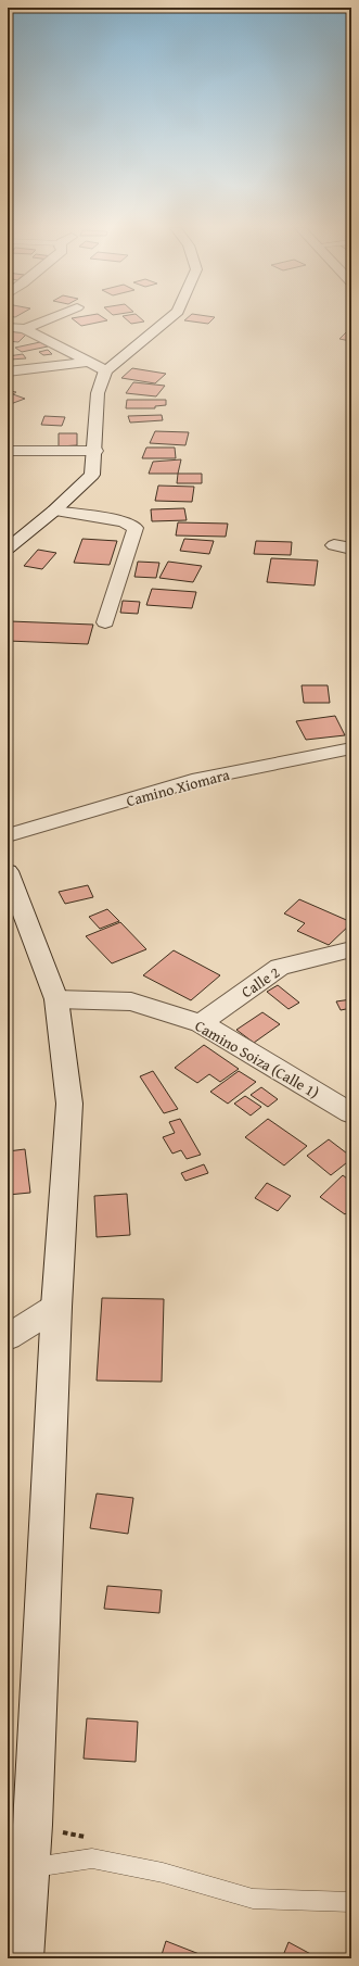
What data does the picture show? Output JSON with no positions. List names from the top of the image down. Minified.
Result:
{"streets":{"street":["Camino Xiomara","Calle 2","Camino Soiza (Calle 1)"]},"crossings":[["Calle 2","Camino Soiza (Calle 1)"]]}
